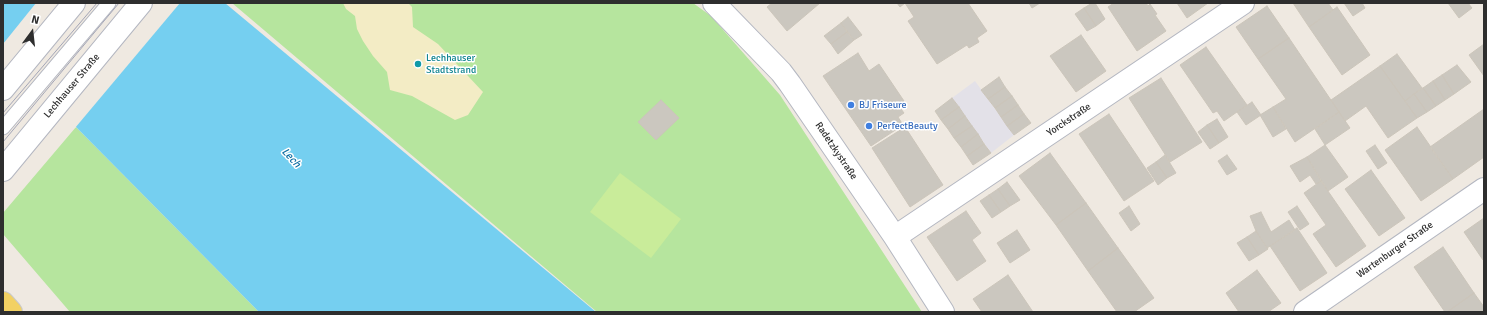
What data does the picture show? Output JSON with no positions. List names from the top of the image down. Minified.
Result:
{"streets":{"street":["Lechhauser Straße","Yorckstraße","Radetzkystraße","Wartenburger Straße"]},"crossings":[["Yorckstraße","Radetzkystraße"]],"water":["Lech"],"places":["Lechhauser Stadtstrand","BJ Friseure","PerfectBeauty"],"north":"top"}
